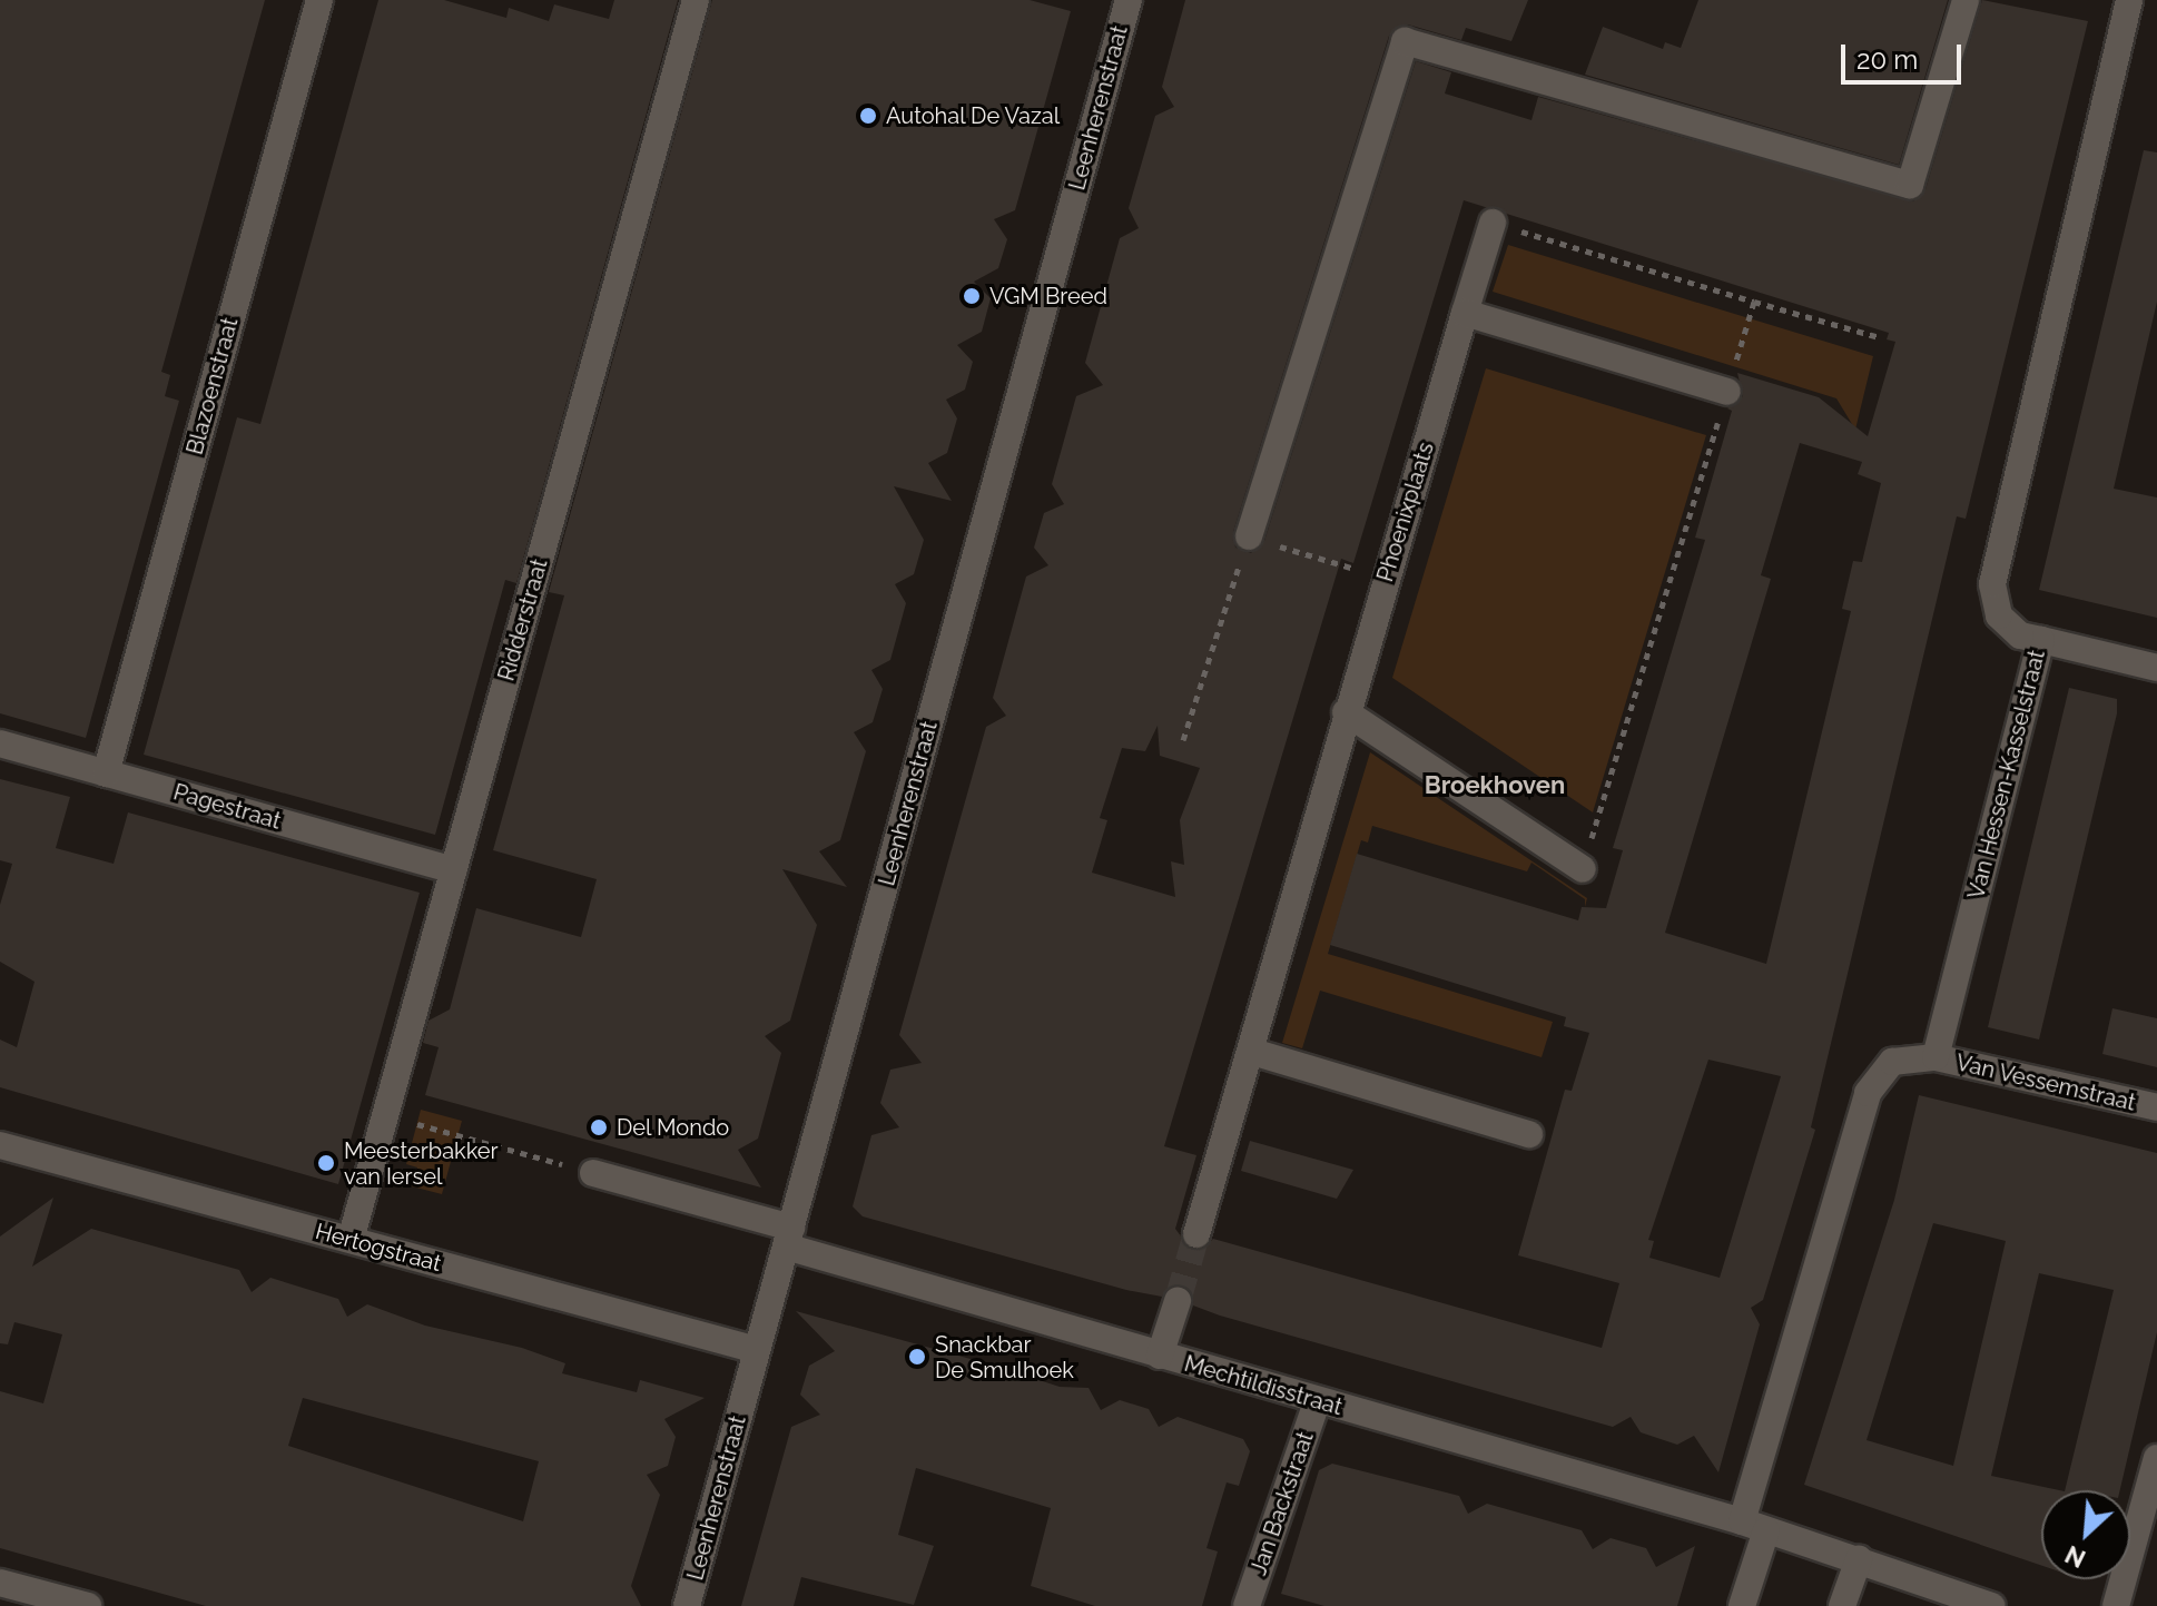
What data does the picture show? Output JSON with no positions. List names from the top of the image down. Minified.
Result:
{"streets":{"street":["Leenherenstraat","Blazoenstraat","Phoenixplaats","Ridderstraat","Van Hessen-Kasselstraat","Pagestraat","Van Vessemstraat","Hertogstraat","Mechtildisstraat","Jan Backstraat"]},"crossings":[["Leenherenstraat","Hertogstraat"],["Leenherenstraat","Mechtildisstraat"],["Blazoenstraat","Pagestraat"],["Ridderstraat","Pagestraat"],["Ridderstraat","Hertogstraat"],["Van Hessen-Kasselstraat","Van Vessemstraat"],["Mechtildisstraat","Jan Backstraat"]],"districts":["Broekhoven"],"places":["Autohal De Vazal","VGM Breed","Del Mondo","Meesterbakker van Iersel","Snackbar De Smulhoek"],"scale_bar":"20 m","north":"bottom left"}
